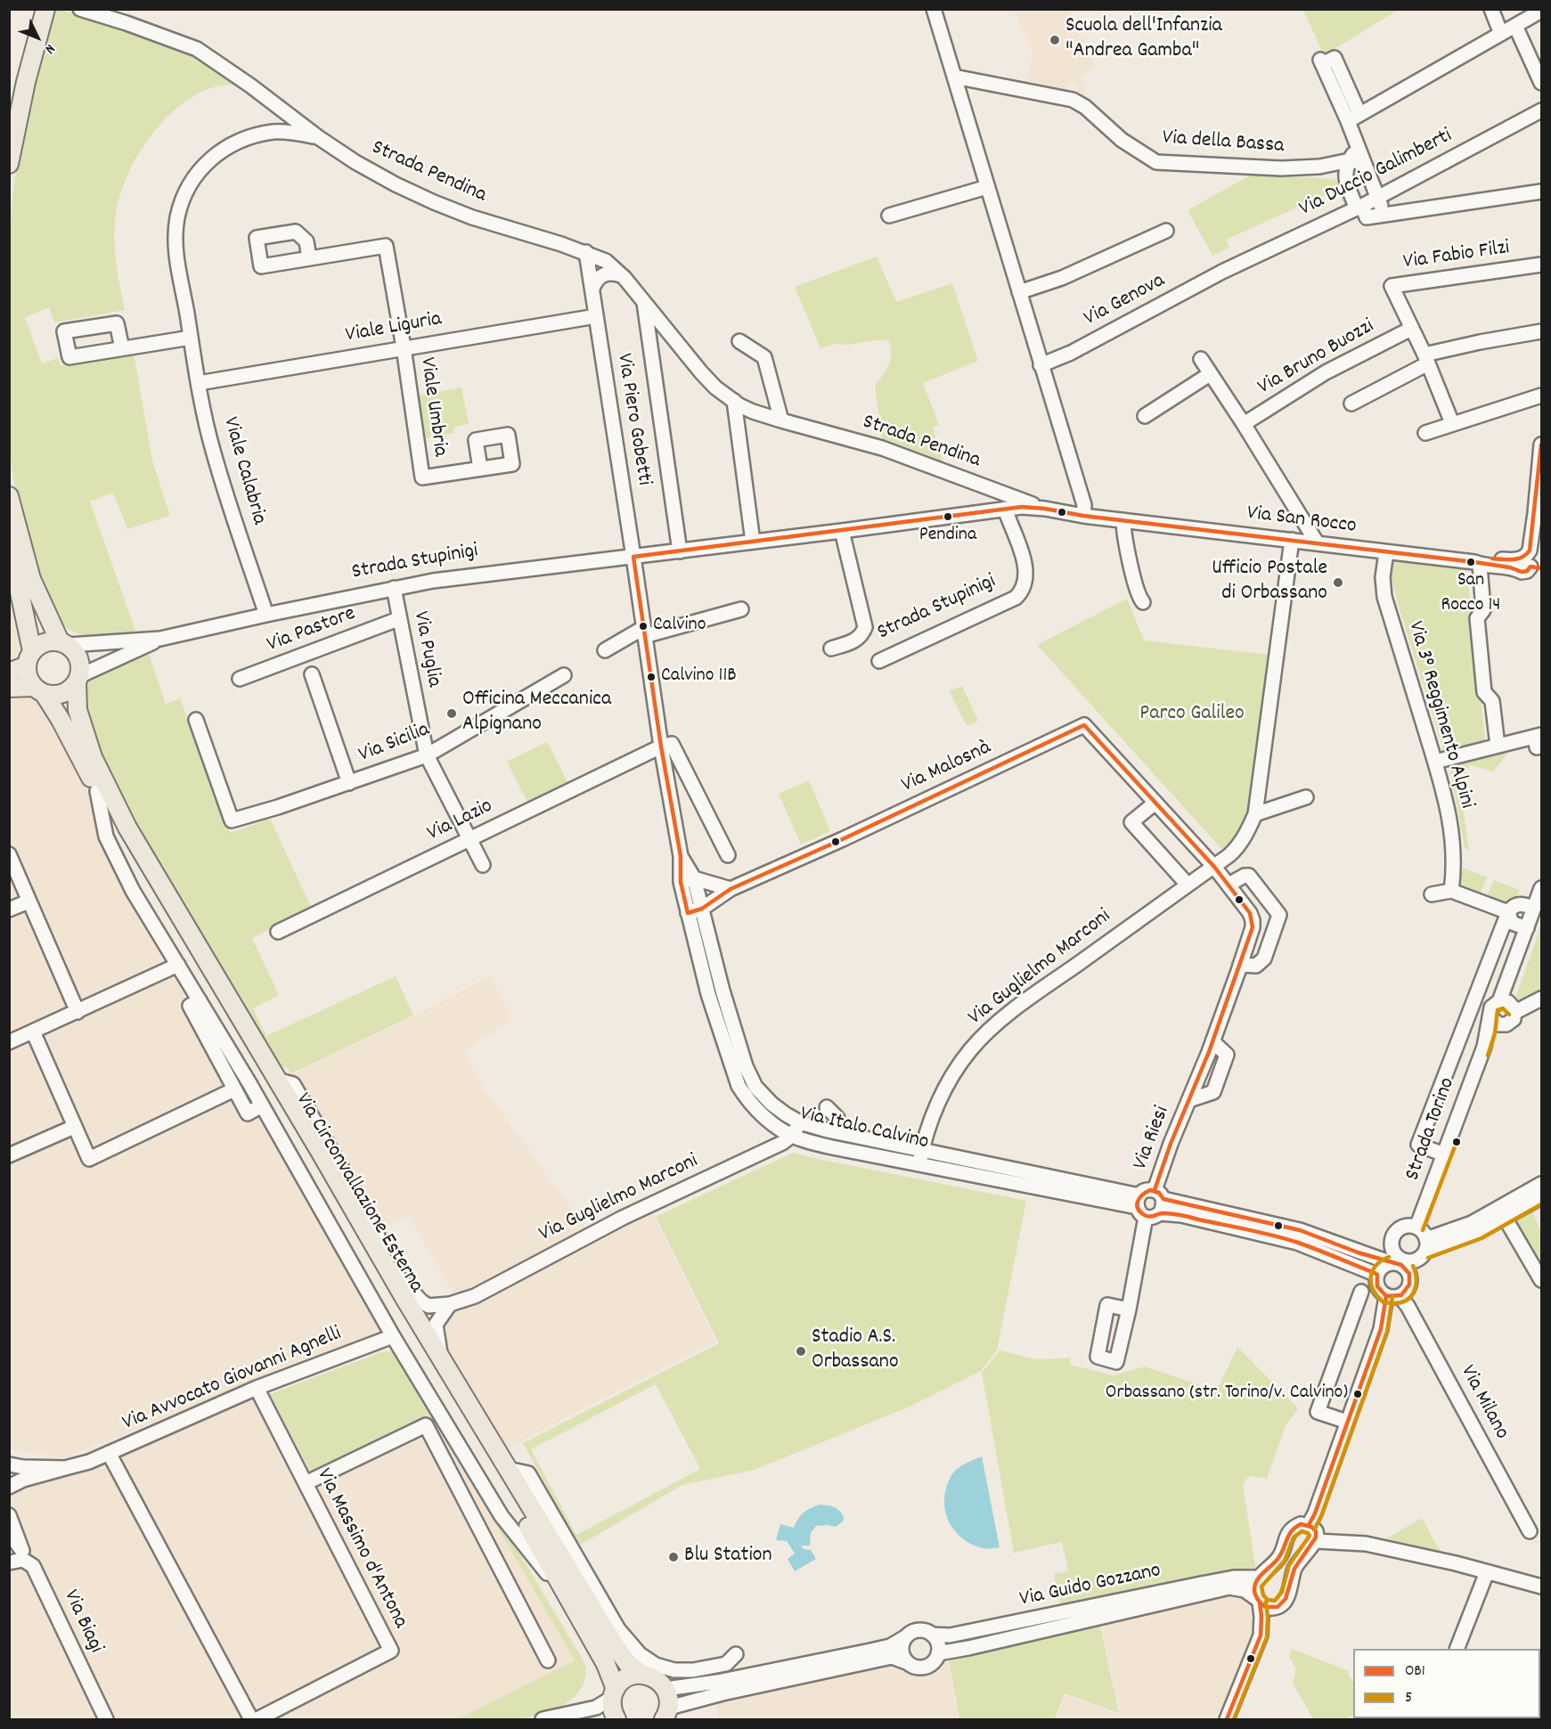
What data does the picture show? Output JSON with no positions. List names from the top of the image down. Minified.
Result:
{"streets":{"main road":["Via Circonvallazione Esterna"],"street":["Via della Bassa","Strada Pendina","Via Duccio Galimberti","Via Fabio Filzi","Via Genova","Viale Liguria","Via Bruno Buozzi","Viale Umbria","Via Piero Gobetti","Viale Calabria","Via San Rocco","Strada Stupinigi","Via Pastore","Via Puglia","Via 3° Reggimento Alpini","Via Sicilia","Via Malosnà","Via Lazio","Via Guglielmo Marconi","Via Italo Calvino","Strada Torino","Via Riesi","Via Avvocato Giovanni Agnelli","Via Milano","Via Massimo d'Antona","Via Guido Gozzano","Via Biagi"]},"crossings":[["Via della Bassa","Via Duccio Galimberti"],["Strada Pendina","Via Piero Gobetti"],["Strada Pendina","Viale Calabria"],["Strada Pendina","Via San Rocco"],["Via Duccio Galimberti","Via Genova"],["Via Fabio Filzi","Via Bruno Buozzi"],["Viale Liguria","Viale Umbria"],["Viale Liguria","Via Piero Gobetti"],["Viale Liguria","Viale Calabria"],["Via Piero Gobetti","Strada Stupinigi"],["Via Piero Gobetti","Via Italo Calvino"],["Viale Calabria","Strada Stupinigi"],["Via San Rocco","Strada Stupinigi"],["Via San Rocco","Via 3° Reggimento Alpini"],["Via San Rocco","Via Guglielmo Marconi"],["Strada Stupinigi","Via Puglia"],["Strada Stupinigi","Via Italo Calvino"],["Strada Stupinigi","Via Circonvallazione Esterna"],["Via Pastore","Via Puglia"],["Via Puglia","Via Sicilia"],["Via Puglia","Via Lazio"],["Via Malosnà","Via Guglielmo Marconi"],["Via Malosnà","Via Italo Calvino"],["Via Malosnà","Via Riesi"],["Via Lazio","Via Italo Calvino"],["Via Guglielmo Marconi","Via Italo Calvino"],["Via Guglielmo Marconi","Via Riesi"],["Via Guglielmo Marconi","Via Circonvallazione Esterna"],["Via Italo Calvino","Via Milano"],["Via Circonvallazione Esterna","Via Avvocato Giovanni Agnelli"],["Via Avvocato Giovanni Agnelli","Via Massimo d'Antona"]],"parks":["Parco Galileo"],"places":["Scuola dell'Infanzia \"Andrea Gamba\"","Pendina","San Rocco 14","Ufficio Postale di Orbassano","Calvino","Calvino 11B","Officina Meccanica Alpignano","Stadio A.S. Orbassano","Orbassano (str. Torino/v. Calvino)","Blu Station"],"lines":["transit line OB1","transit line 5"],"legend":["OB1","5"],"north":"bottom right"}
